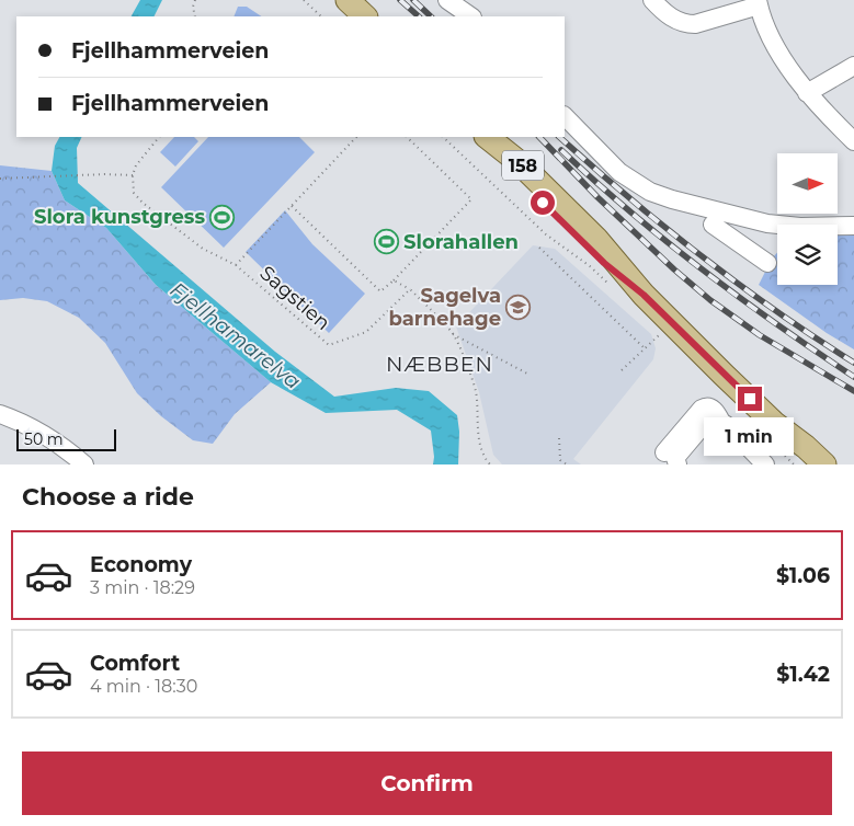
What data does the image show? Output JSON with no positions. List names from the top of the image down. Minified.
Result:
{"streets":{"main road":["158"],"path":["Sagstien"]},"districts":["NÆBBEN"],"water":["Fjellhamarelva"],"places":{"sports":["Slora kunstgress","Slorahallen"],"school or university":["Sagelva barnehage"]},"scale_bar":"50 m","north":"right","page":{"banner":["Fjellhammerveien","Fjellhammerveien"],"bubble":"1 min","scale":"50 m","heading":"Choose a ride","list":[{"name":"Economy","note":"3 min · 18:29","value":"$1.06"},{"name":"Comfort","note":"4 min · 18:30","value":"$1.42"}],"buttons":"Confirm"}}
